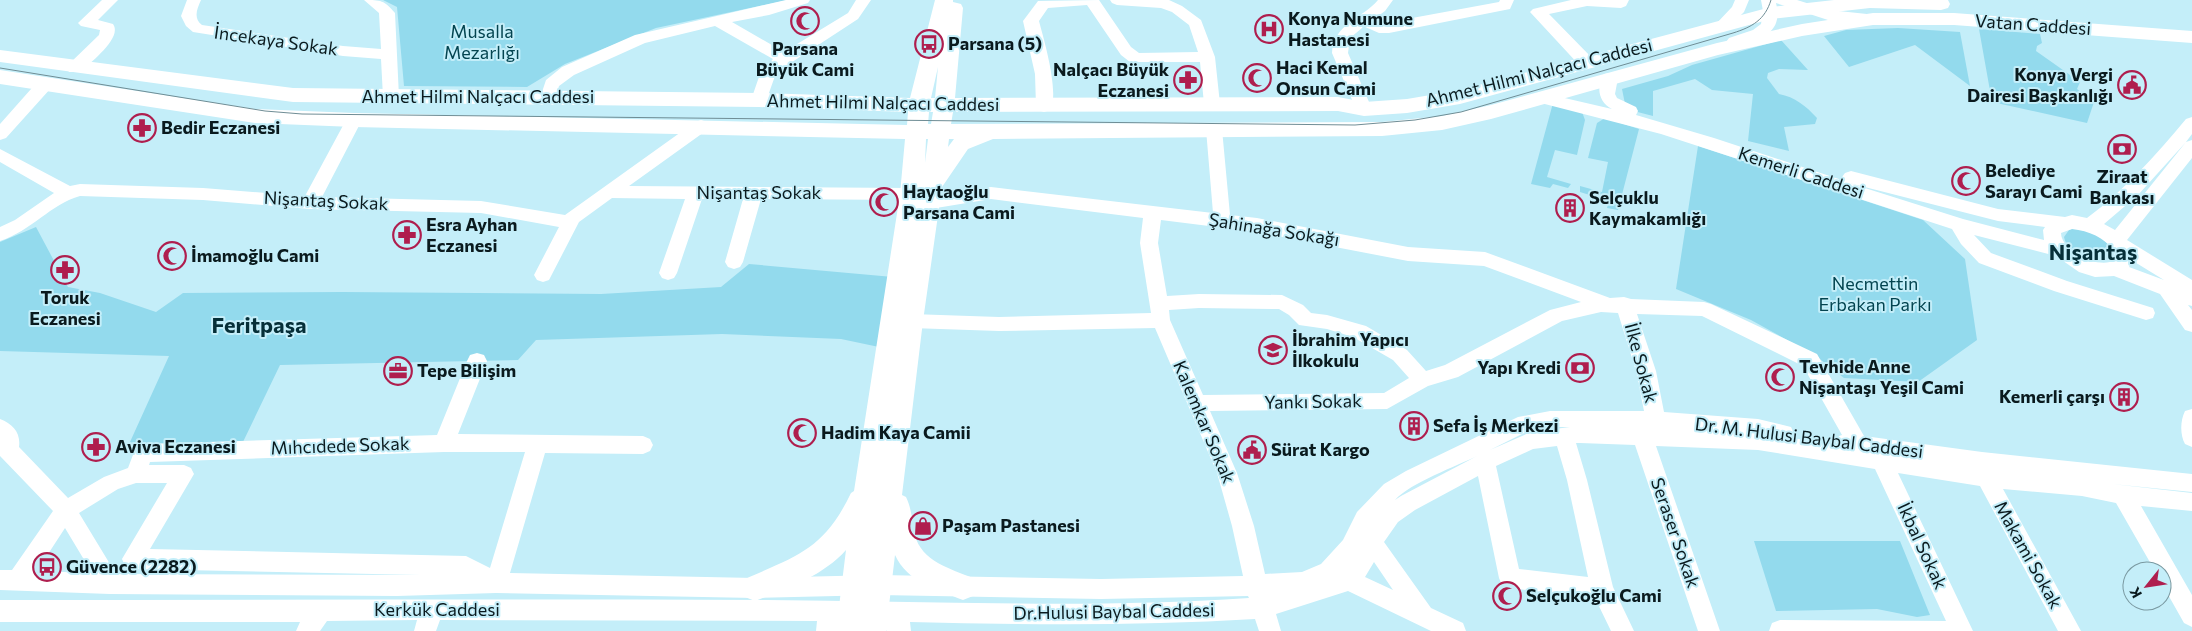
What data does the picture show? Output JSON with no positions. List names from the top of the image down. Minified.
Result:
{"streets":{"main road":["Vatan Caddesi","Ahmet Hilmi Nalçacı Caddesi"],"street":["İncekaya Sokak","Kemerli Caddesi","Nişantaş Sokak","Şahinağa Sokağı","İlke Sokak","Yankı Sokak","Kalemkar Sokak","Dr. M. Hulusi Baybal Caddesi","Mıhcıdede Sokak","Seraser Sokak","İkbal Sokak","Makami Sokak","Kerkük Caddesi","Dr.Hulusi Baybal Caddesi"]},"crossings":[["Vatan Caddesi","Ahmet Hilmi Nalçacı Caddesi"],["Ahmet Hilmi Nalçacı Caddesi","Kemerli Caddesi"],["Nişantaş Sokak","Şahinağa Sokağı"],["Şahinağa Sokağı","İlke Sokak"],["Şahinağa Sokağı","Yankı Sokak"],["Şahinağa Sokağı","Kalemkar Sokak"],["İlke Sokak","Yankı Sokak"],["İlke Sokak","Dr. M. Hulusi Baybal Caddesi"],["Yankı Sokak","Kalemkar Sokak"],["Kalemkar Sokak","Dr.Hulusi Baybal Caddesi"],["Dr. M. Hulusi Baybal Caddesi","Seraser Sokak"],["Dr. M. Hulusi Baybal Caddesi","İkbal Sokak"],["Dr. M. Hulusi Baybal Caddesi","Makami Sokak"],["Dr. M. Hulusi Baybal Caddesi","Dr.Hulusi Baybal Caddesi"],["Kerkük Caddesi","Dr.Hulusi Baybal Caddesi"]],"districts":["Nişantaş","Feritpaşa"],"parks":["Musalla Mezarlığı","Necmettin Erbakan Parkı"],"places":{"mosque":["Parsana Büyük Cami","Haci Kemal Onsun Cami","Belediye Sarayı Cami","Haytaoğlu Parsana Cami","İmamoğlu Cami","Tevhide Anne Nişantaşı Yeşil Cami","Hadim Kaya Camii","Selçukoğlu Cami"],"hospital":["Konya Numune Hastanesi"],"bus stop":["Parsana (5)","Güvence (2282)"],"pharmacy":["Nalçacı Büyük Eczanesi","Bedir Eczanesi","Esra Ayhan Eczanesi","Toruk Eczanesi","Aviva Eczanesi"],"public building":["Konya Vergi Dairesi Başkanlığı","Sürat Kargo"],"bank":["Ziraat Bankası","Yapı Kredi"],"building":["Selçuklu Kaymakamlığı","Kemerli çarşı","Sefa İş Merkezi"],"school or university":["İbrahim Yapıcı İlkokulu"],"office":["Tepe Bilişim"],"shop":["Paşam Pastanesi"]},"north":"bottom left"}
